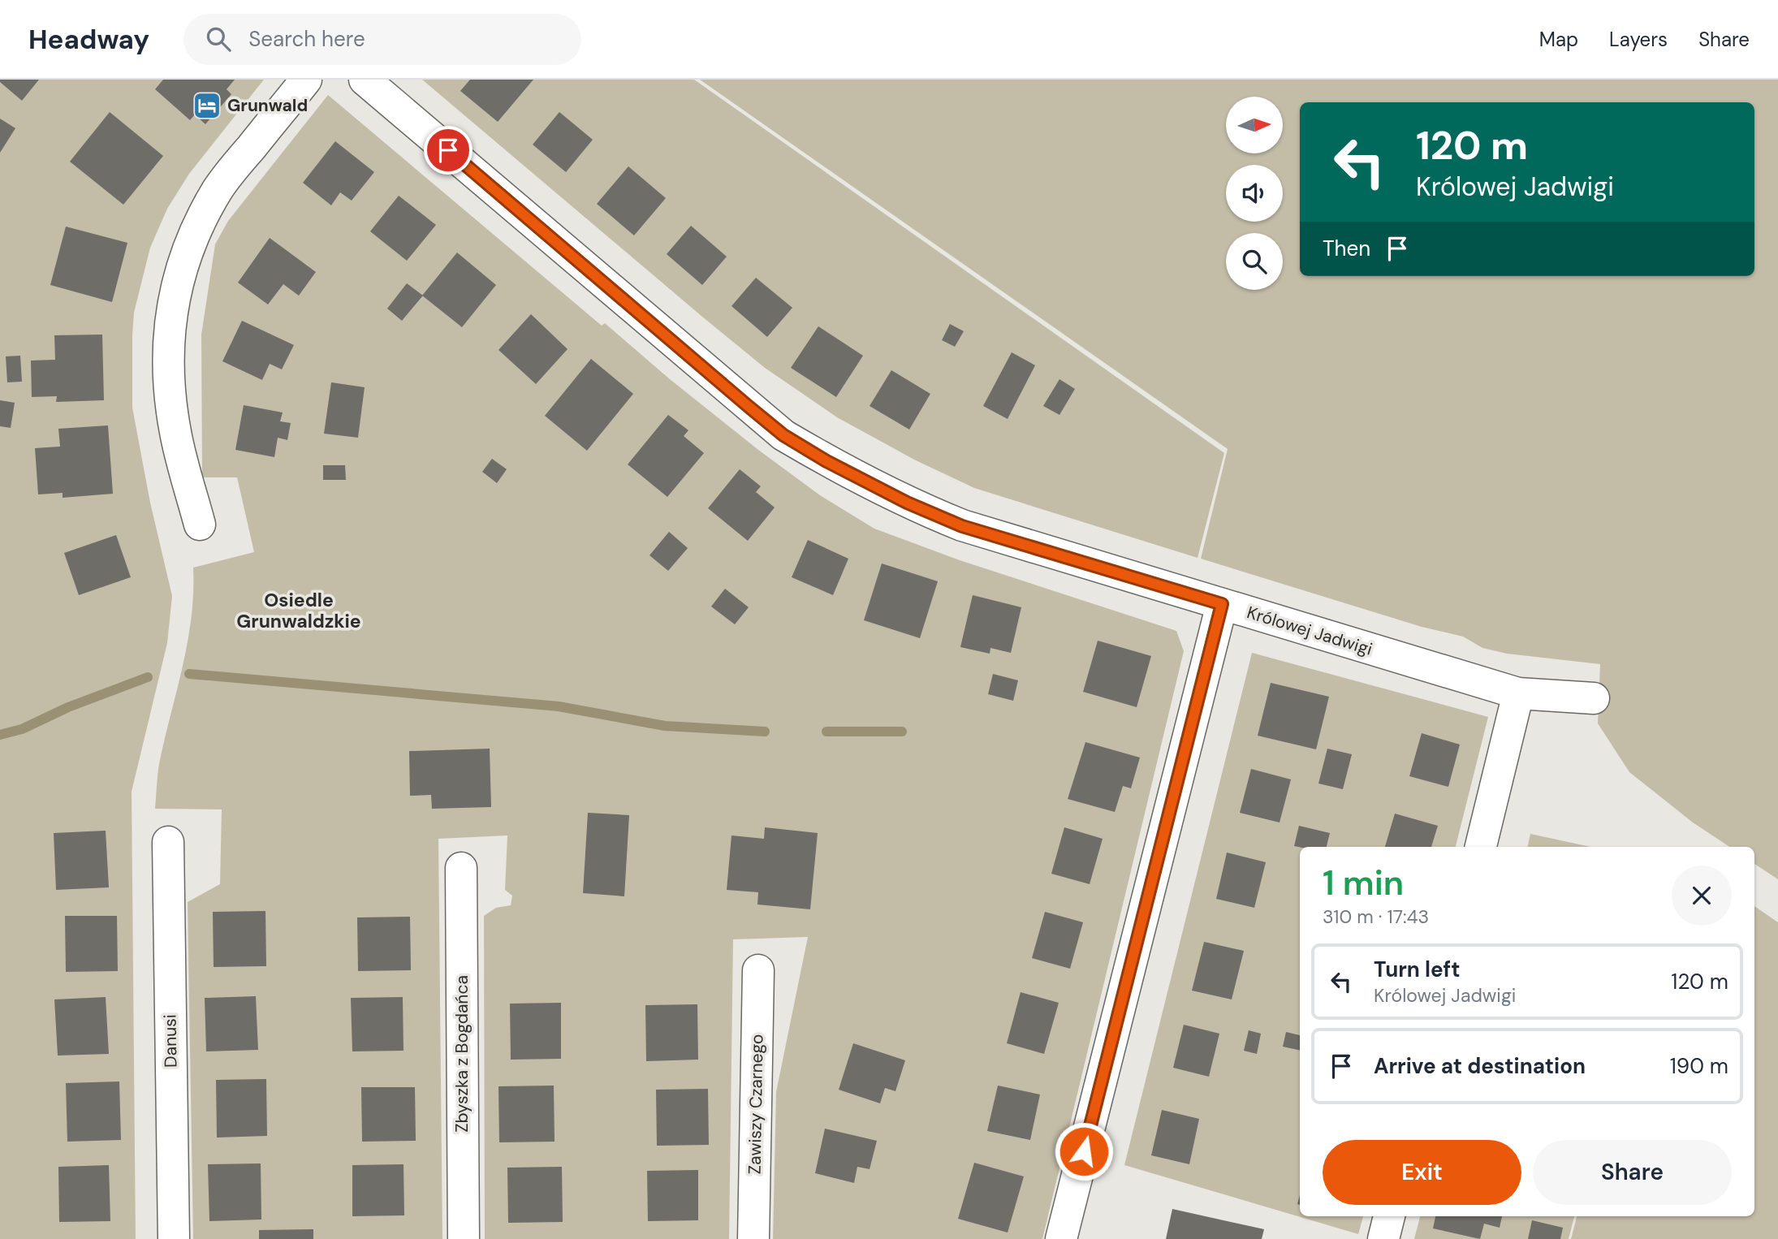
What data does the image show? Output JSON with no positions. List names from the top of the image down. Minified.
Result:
{"streets":{"street":["Królowej Jadwigi","Danusi","Zbyszka z Bogdańca","Zawiszy Czarnego"]},"districts":["Osiedle Grunwaldzkie"],"places":{"hotel":["Grunwald"]},"north":"right","page":{"header":"Headway","search":"Search here","nav":["Map","Layers","Share"],"turn":["120 m","Królowej Jadwigi"],"then":"Then","heading":["1 min","310 m · 17:43"],"list":[{"name":"Turn left","note":"Królowej Jadwigi","value":"120 m"},{"name":"Arrive at destination","value":"190 m"}],"buttons":["Exit","Share"]}}
